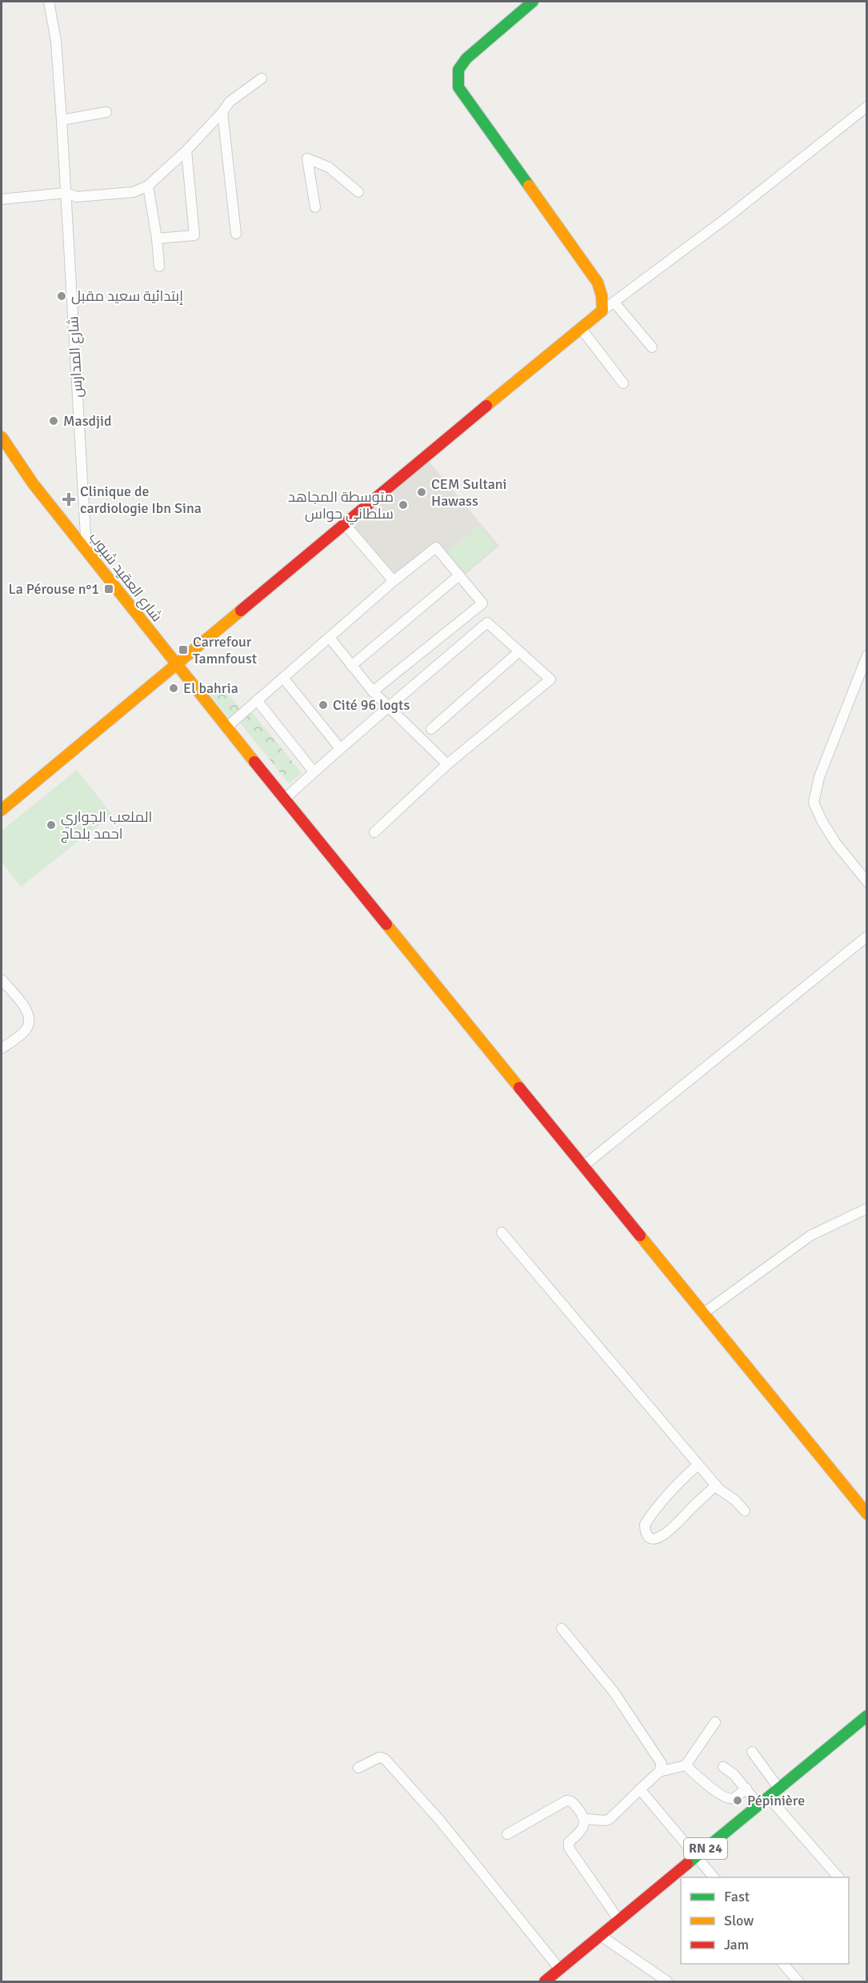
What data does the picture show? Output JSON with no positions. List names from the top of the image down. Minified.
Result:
{"streets":{"main road":["شارع العقيد شبوب","RN 24"],"street":["شارع المدارس"]},"crossings":[["شارع المدارس","شارع العقيد شبوب"]],"places":{"other":["إبتدائية سعيد مقبل","Masdjid","CEM Sultani Hawass","متوسطة المجاهد سلطاني حواس","El bahria","Cité 96 logts","الملعب الجواري احمد بلحاج","Pépinière"],"health":["Clinique de cardiologie Ibn Sina"],"transit":["La Pérouse n°1","Carrefour Tamnfoust"]},"legend":["Fast","Slow","Jam"]}
